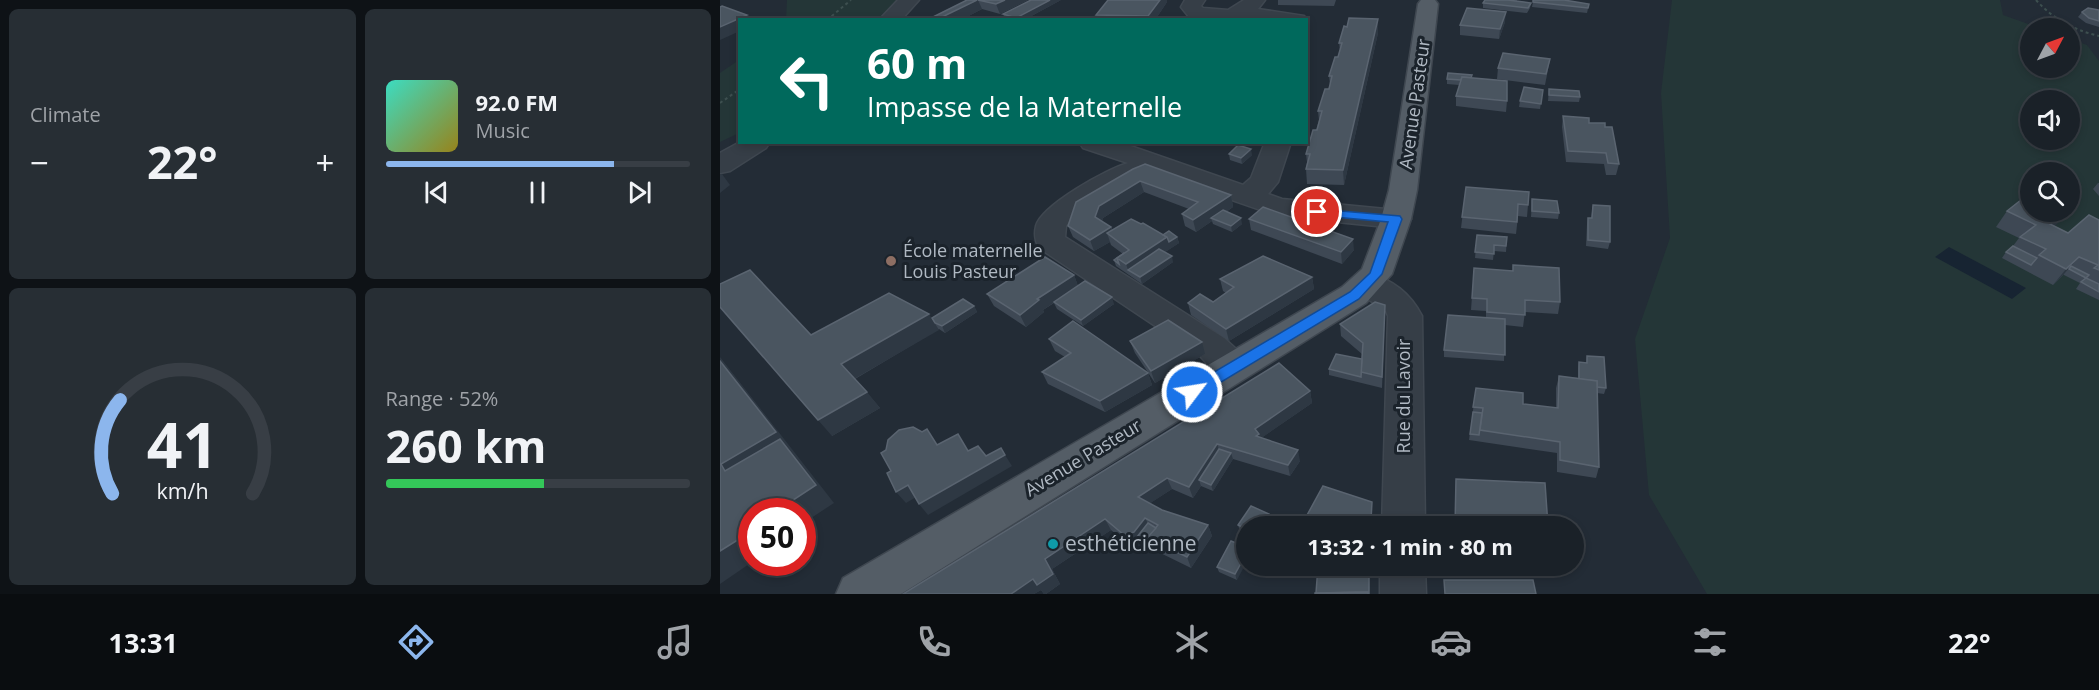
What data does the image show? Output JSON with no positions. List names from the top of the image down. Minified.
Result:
{"streets":{"main road":["Avenue Pasteur"],"street":["Rue du Lavoir"]},"crossings":[["Avenue Pasteur","Rue du Lavoir"]],"places":["École maternelle Louis Pasteur","esthéticienne"],"north":"top right","page":{"tile":["Climate",["Range · 52%","260 km"]],"turn":["60 m","Impasse de la Maternelle"],"song":["92.0 FM","Music"],"heat":["−","22°","+"],"limit":"50","trip":"13:32 · 1 min · 80 m","tabs":["13:31","22°"],"gauge":["41","km/h"]}}
